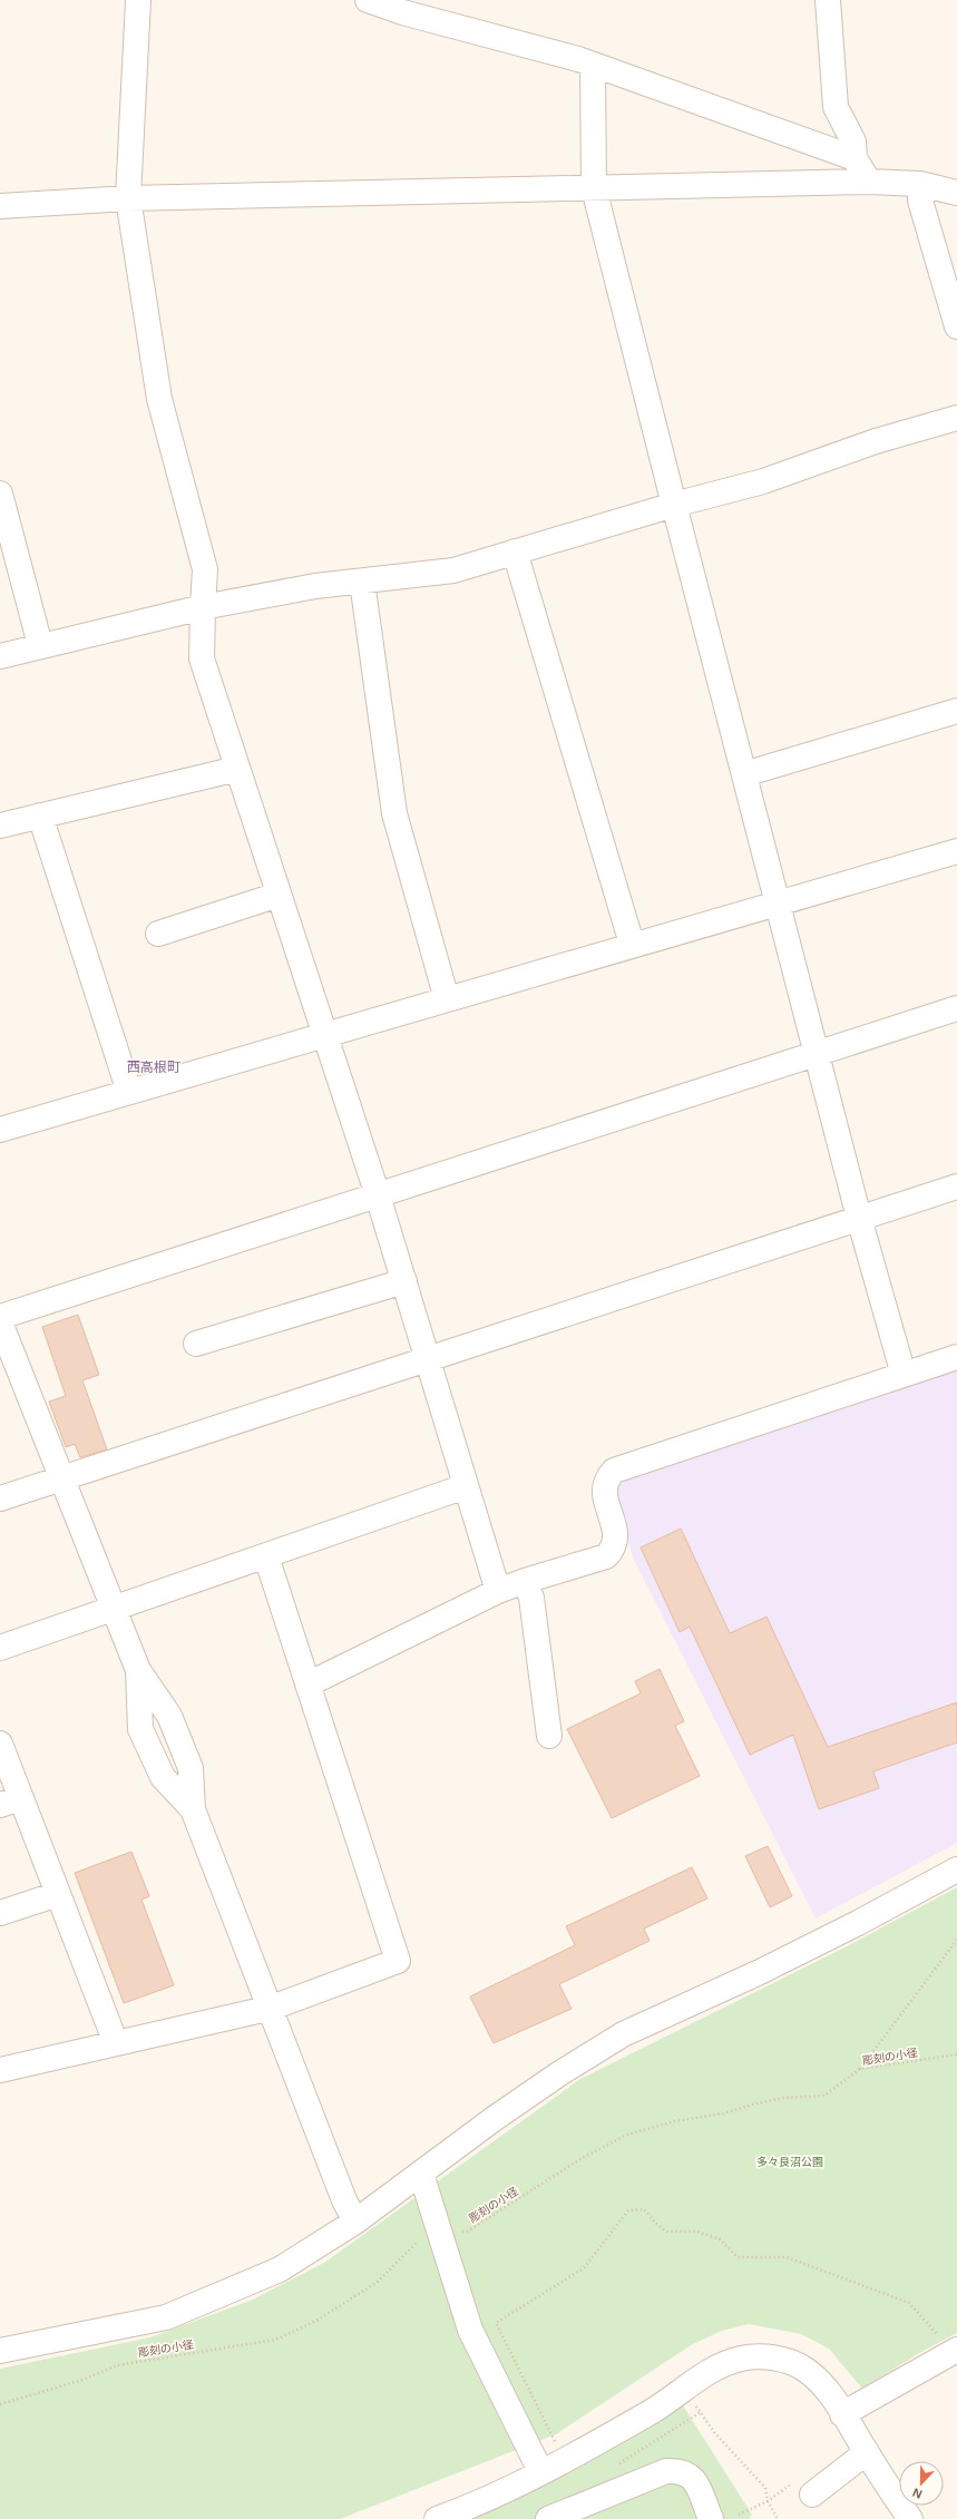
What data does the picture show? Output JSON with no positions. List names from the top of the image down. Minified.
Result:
{"streets":{"path":["彫刻の小径"]},"districts":["西高根町"],"parks":["多々良沼公園"],"north":"bottom"}
